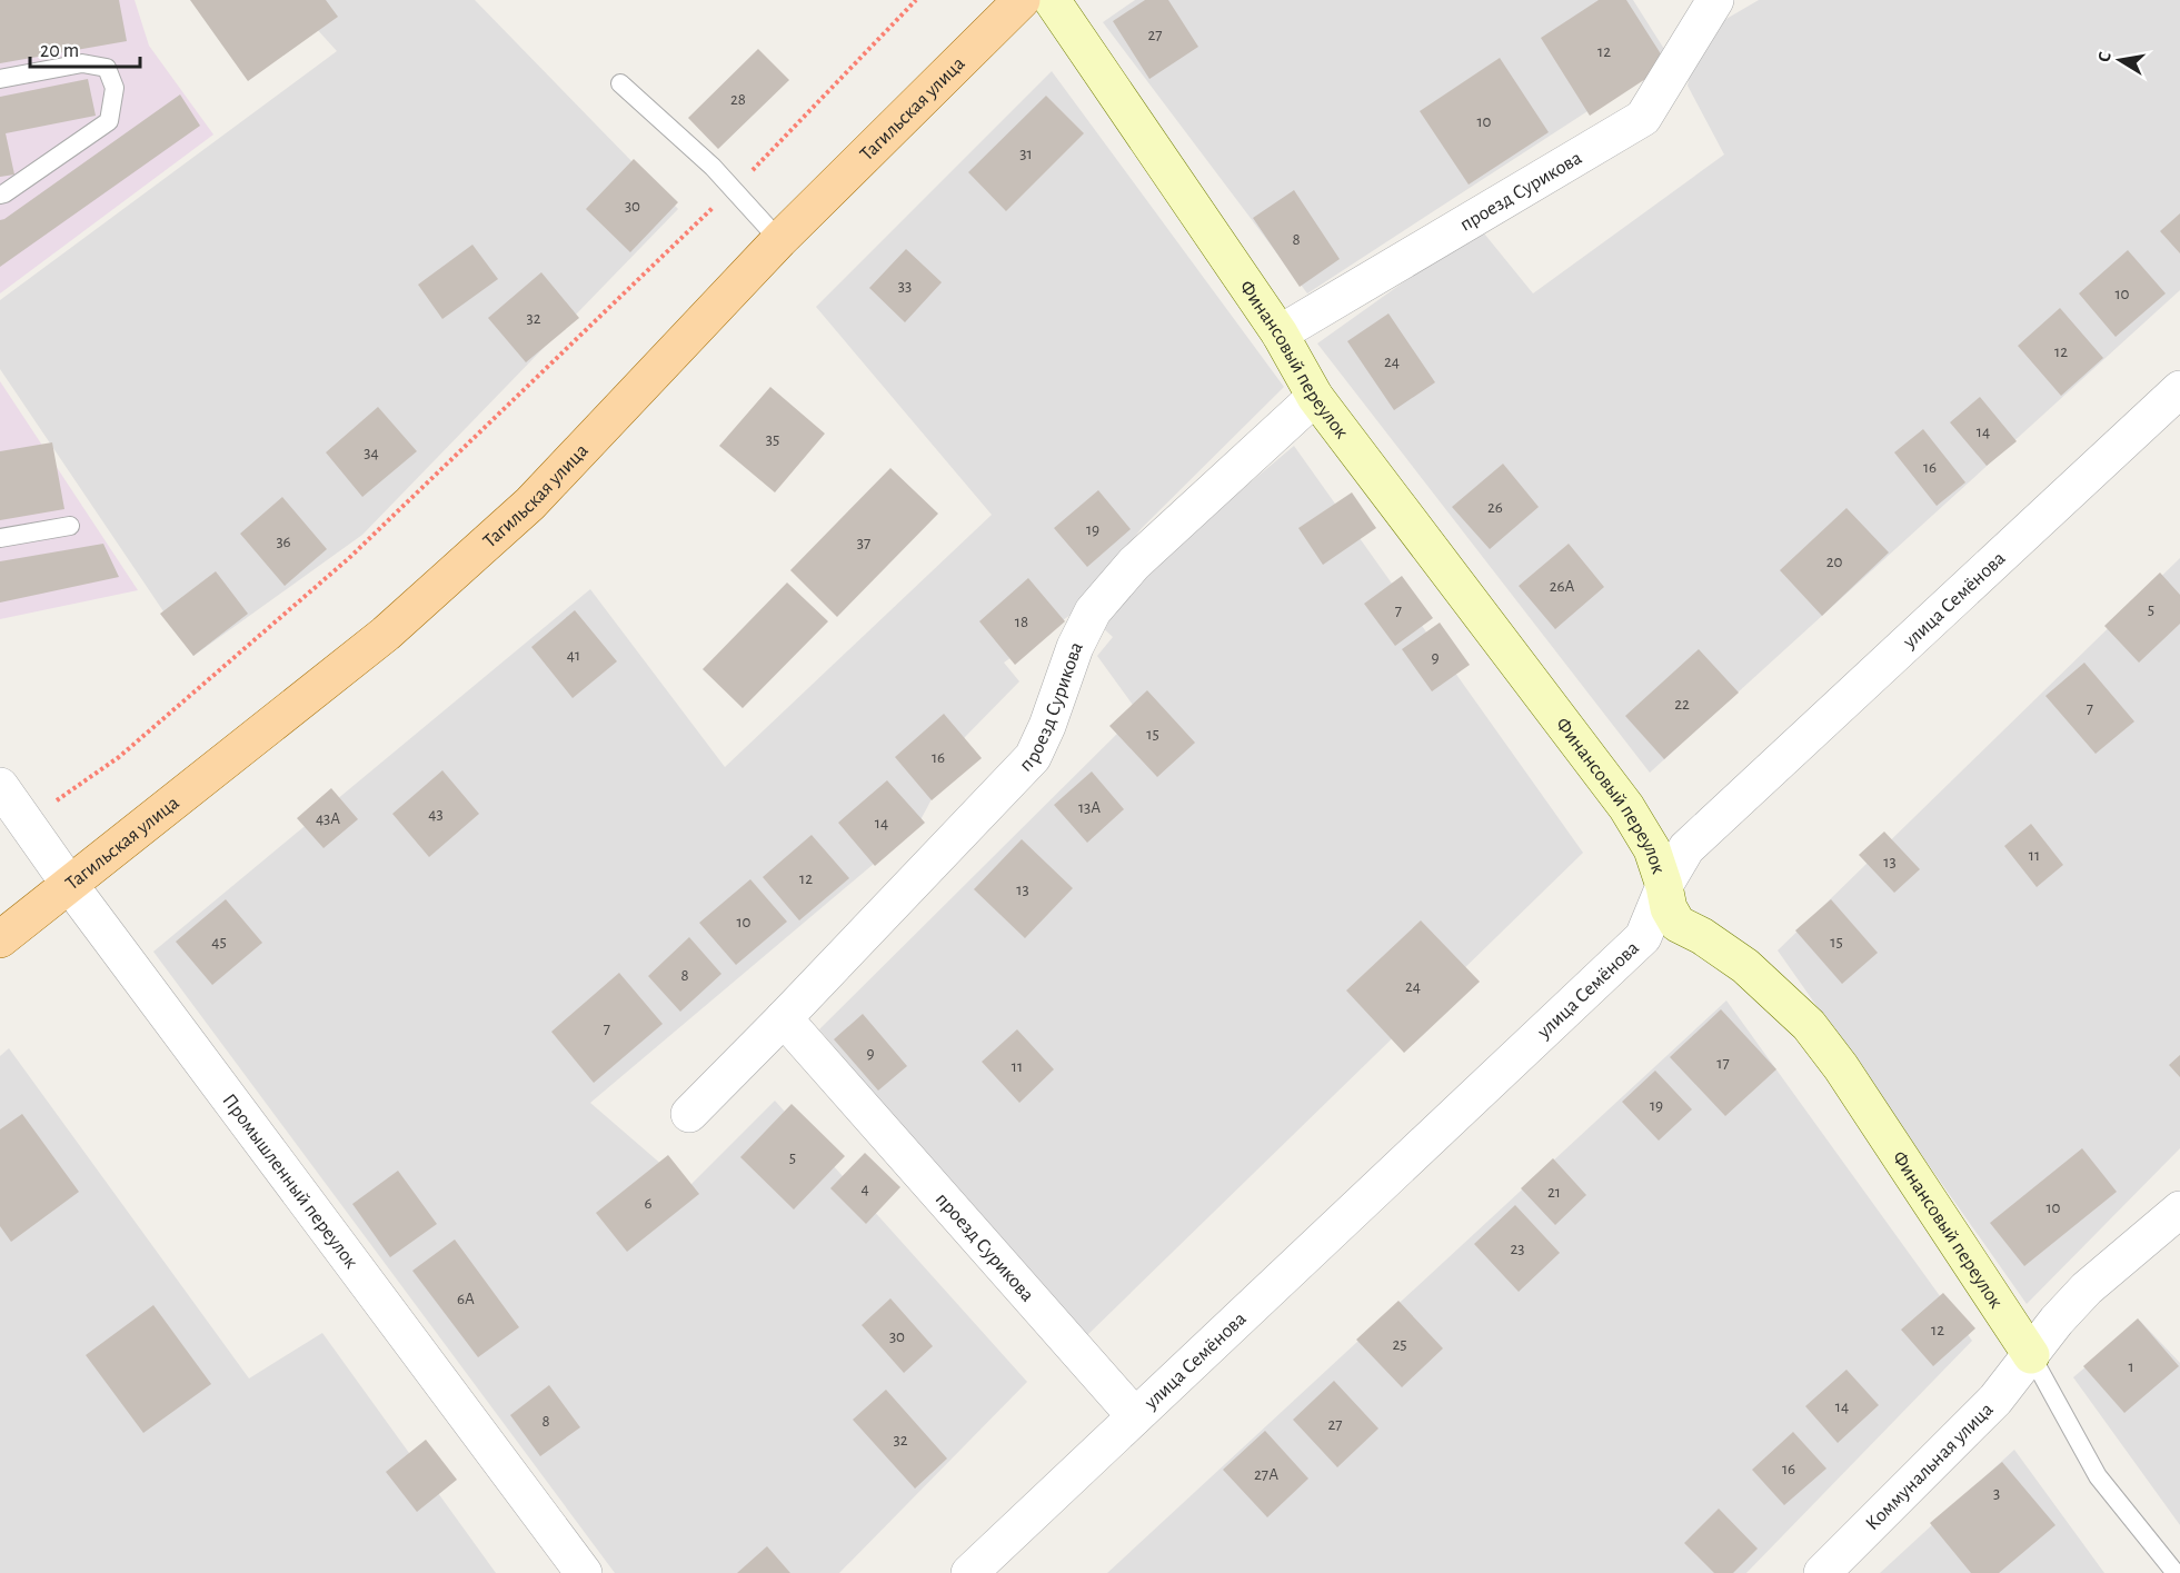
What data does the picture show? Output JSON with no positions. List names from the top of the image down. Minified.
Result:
{"streets":{"main road":["Тагильская улица"],"street":["проезд Сурикова","Финансовый переулок","улица Семёнова","Промышленный переулок","Коммунальная улица"]},"crossings":[["Тагильская улица","Промышленный переулок"],["проезд Сурикова","Финансовый переулок"],["проезд Сурикова","улица Семёнова"],["Финансовый переулок","улица Семёнова"],["Финансовый переулок","Коммунальная улица"]],"house_numbers":["27","12","28","10","31","30","8","33","10","32","12","24","14","35","34","16","26","19","36","37","20","26А","5","7","18","41","9","22","7","15","16","13А","43","43А","14","11","13","12","13","10","45","15","8","24","7","9","17","11","19","5","4","21","6","10","23","6А","12","30","25","1","14","8","27","32","16","27А","3"],"scale_bar":"20 m","north":"left"}
